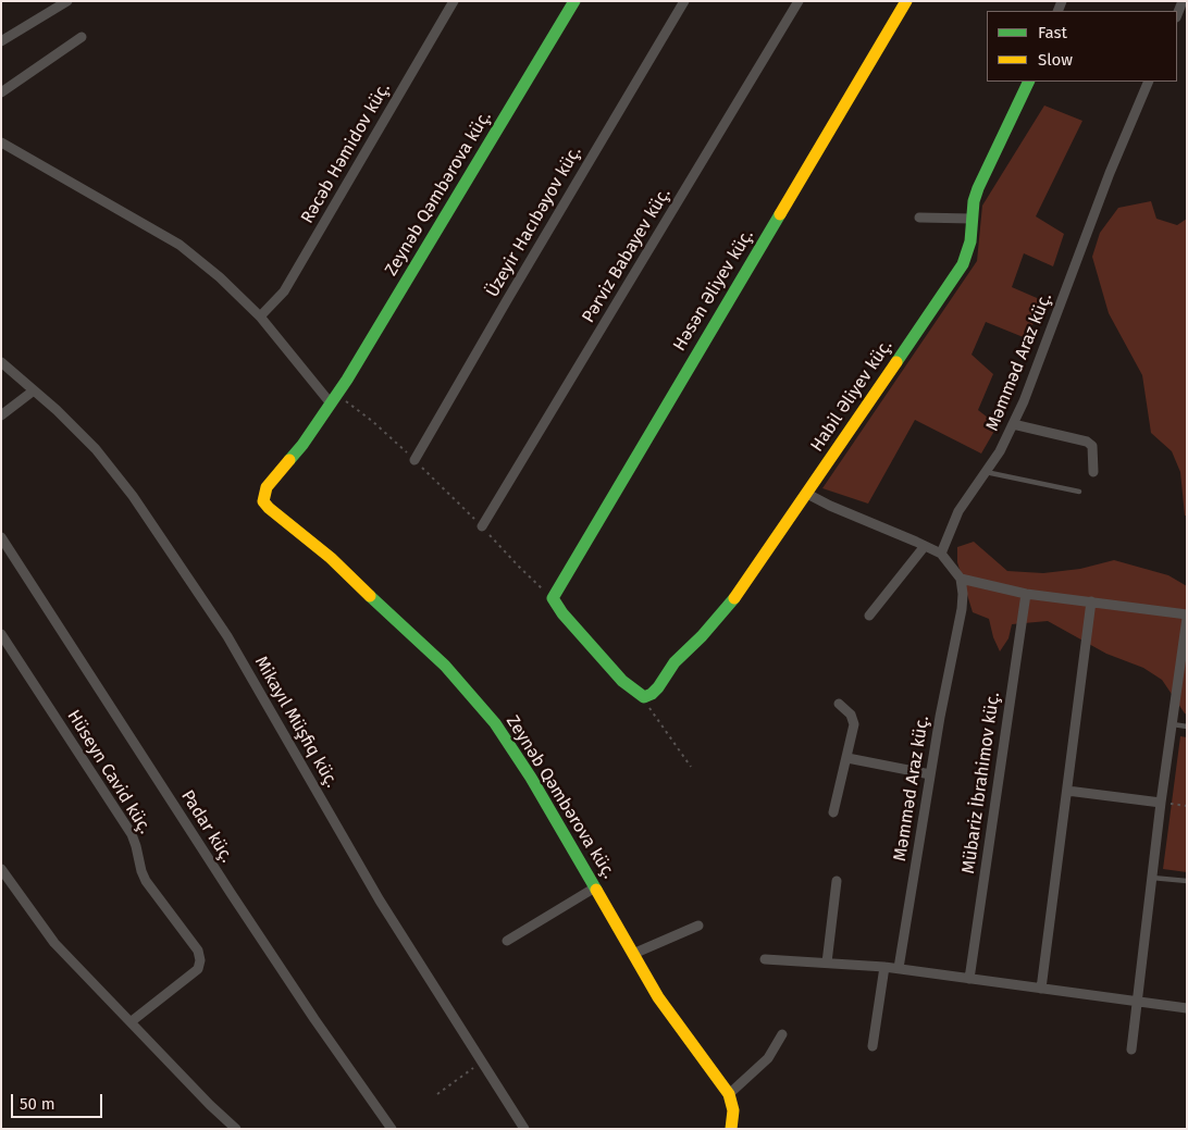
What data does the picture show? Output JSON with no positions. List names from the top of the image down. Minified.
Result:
{"streets":{"street":["Rəcəb Həmidov küç.","Zeynəb Qəmbərova küç.","Üzeyir Hacıbəyov küç.","Pərviz Babayev küç.","Həsən Əliyev küç.","Məmməd Araz küç.","Habil Əliyev küç.","Mikayıl Müşfiq küç.","Hüseyn Cavid küç.","Mübariz İbrahimov küç.","Padar küç."]},"legend":["Fast","Slow"],"scale_bar":"50 m"}
